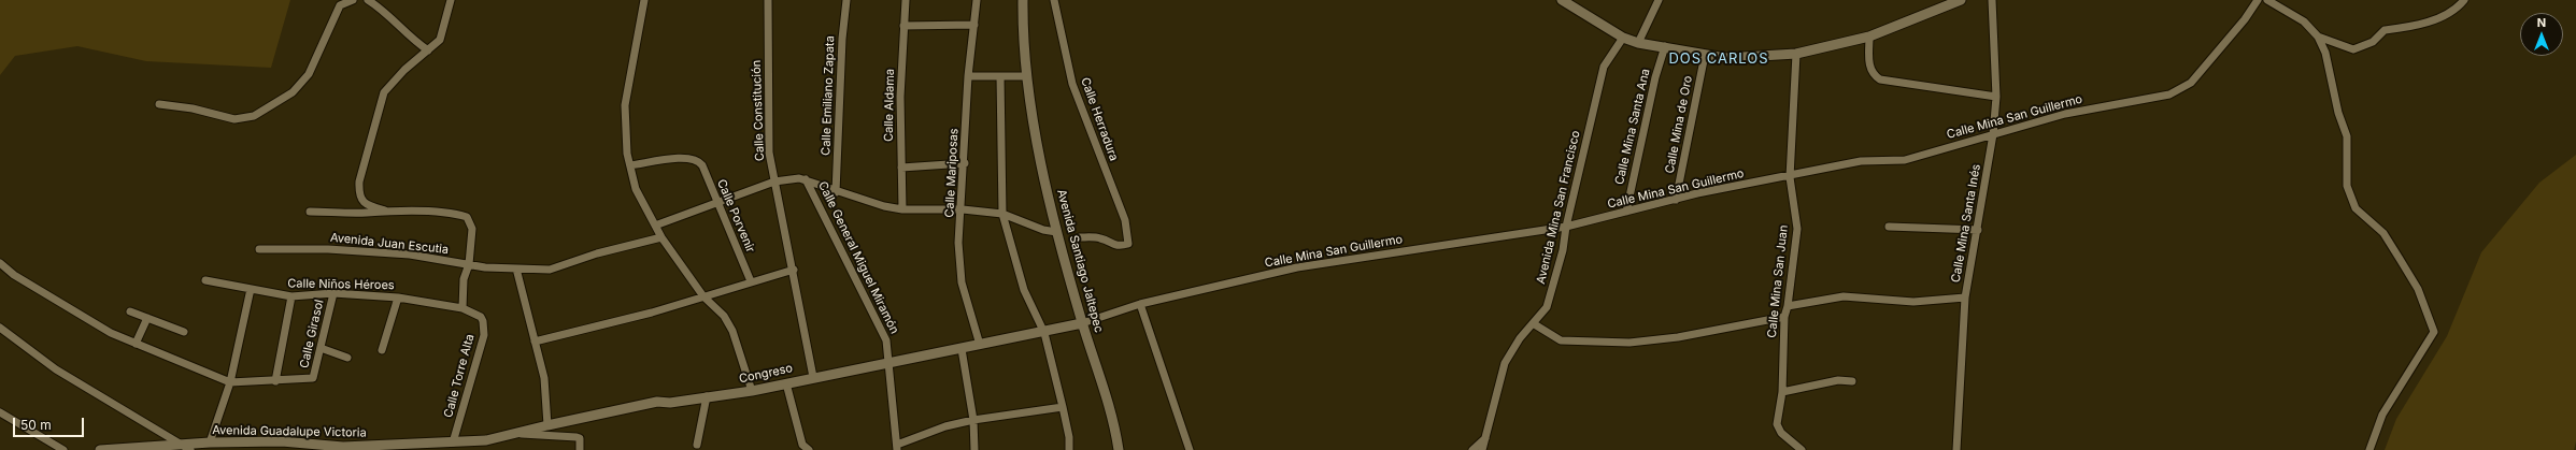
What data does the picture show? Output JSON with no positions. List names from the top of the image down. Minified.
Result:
{"streets":{"street":["Calle Emiliano Zapata","Calle Aldama","Calle Constitución","Calle Mina San Guillermo","Calle Herradura","Calle Mina de Oro","Calle Mina Santa Ana","Calle Mariposas","Avenida Mina San Francisco","Calle Porvenir","Calle Mina Santa Inés","Avenida Juan Escutia","Calle General Miguel Miramón","Avenida Santiago Jaltepec","Calle Mina San Juan","Calle Niños Héroes","Calle Girasol","Congreso","Calle Torre Alta","Avenida Guadalupe Victoria"]},"crossings":[["Calle Constitución","Congreso"],["Calle Mina San Guillermo","Calle Mina de Oro"],["Calle Mina San Guillermo","Calle Mina Santa Ana"],["Calle Mina San Guillermo","Avenida Mina San Francisco"],["Calle Mina San Guillermo","Calle Mina Santa Inés"],["Calle Mina San Guillermo","Avenida Santiago Jaltepec"],["Calle Mina San Guillermo","Calle Mina San Juan"],["Calle Mina San Guillermo","Congreso"],["Calle Mariposas","Congreso"],["Calle General Miguel Miramón","Congreso"],["Avenida Santiago Jaltepec","Congreso"],["Calle Niños Héroes","Calle Girasol"],["Calle Niños Héroes","Calle Torre Alta"],["Congreso","Calle Torre Alta"],["Congreso","Avenida Guadalupe Victoria"],["Calle Torre Alta","Avenida Guadalupe Victoria"]],"districts":["DOS CARLOS"],"scale_bar":"50 m","north":"top"}
